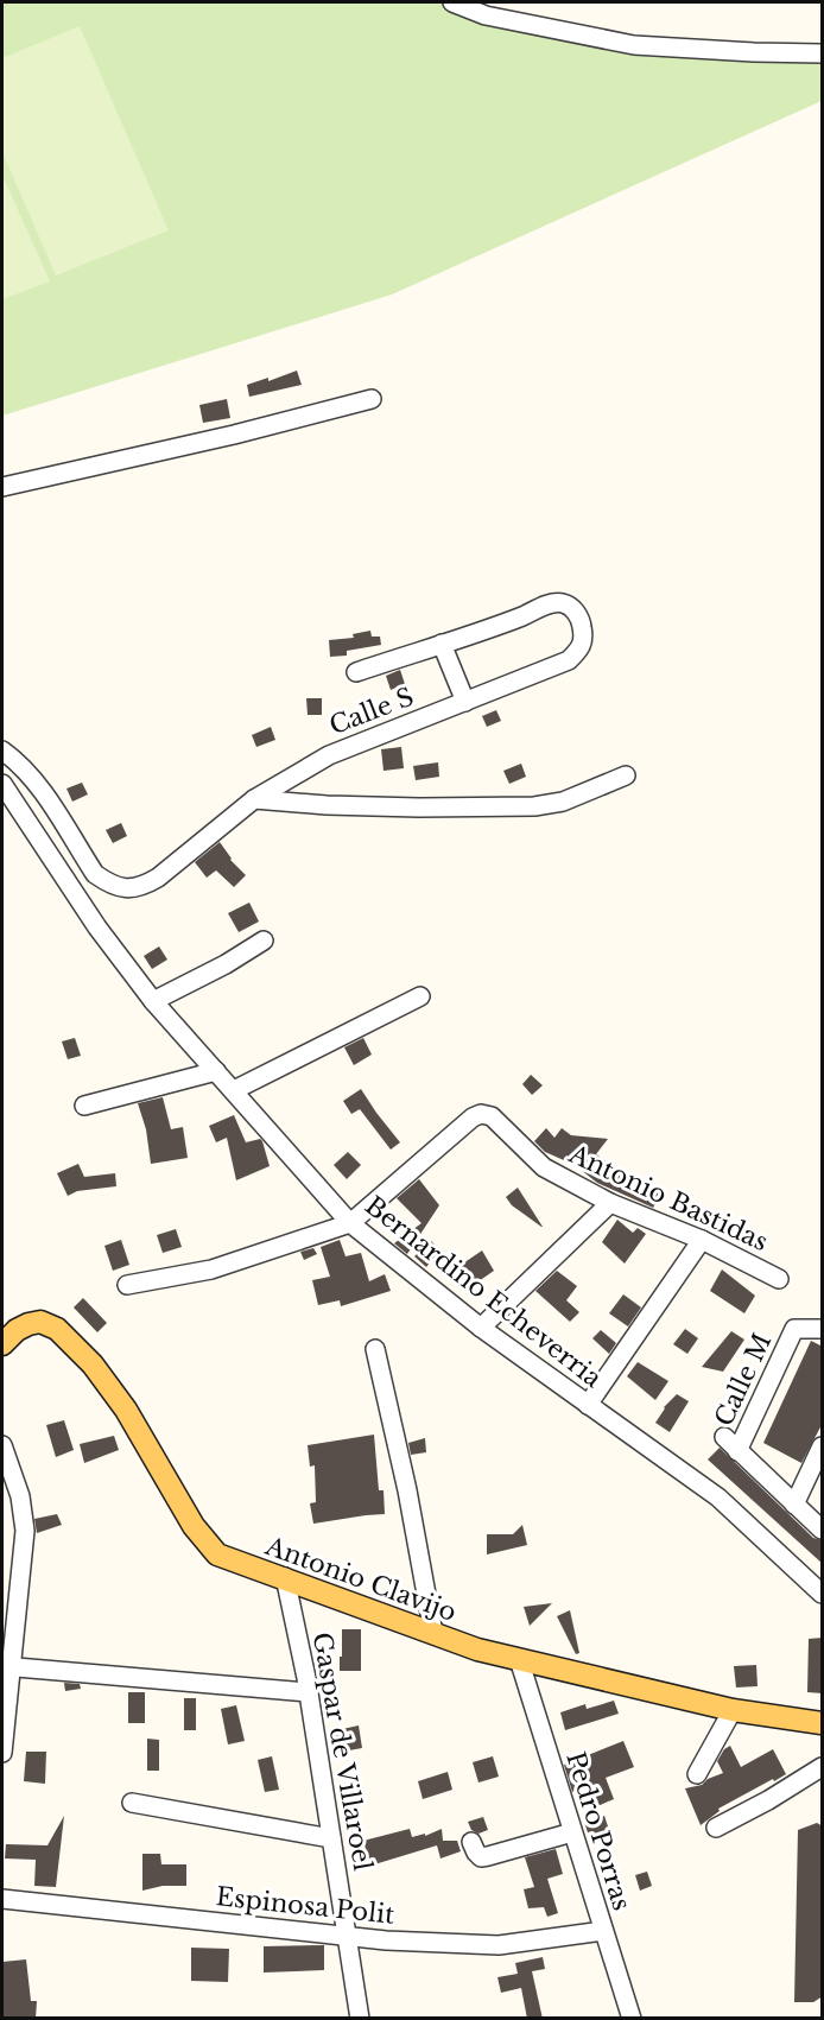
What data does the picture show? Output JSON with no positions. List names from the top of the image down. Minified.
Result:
{"streets":{"main road":["Antonio Clavijo"],"street":["Calle S","Antonio Bastidas","Bernardino Echeverria","Calle M","Gaspar de Villaroel","Pedro Porras","Espinosa Polit"]},"crossings":[["Antonio Bastidas","Bernardino Echeverria"],["Antonio Clavijo","Gaspar de Villaroel"],["Antonio Clavijo","Pedro Porras"],["Gaspar de Villaroel","Espinosa Polit"],["Pedro Porras","Espinosa Polit"]]}
